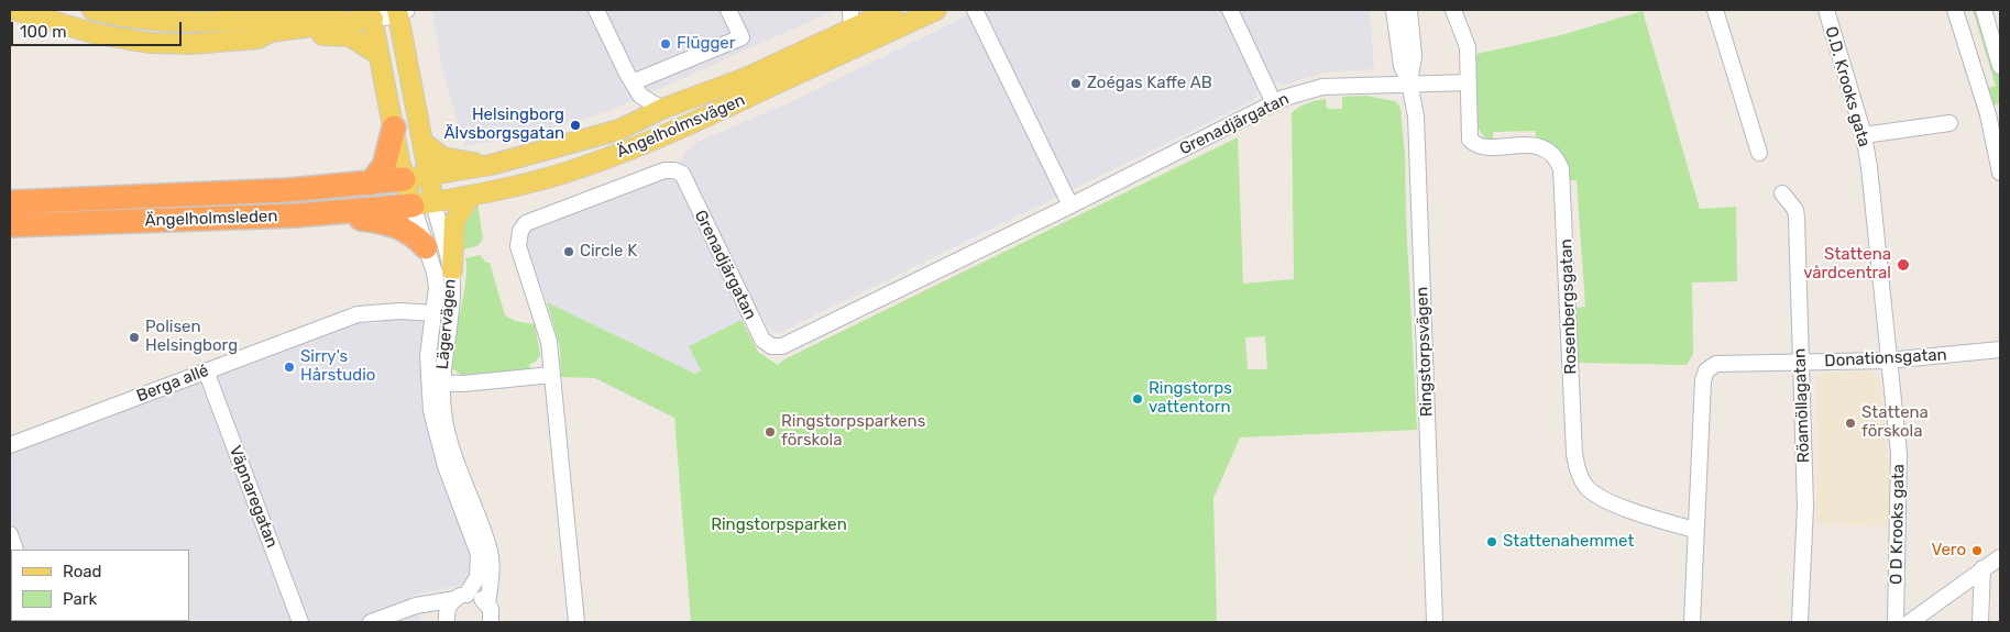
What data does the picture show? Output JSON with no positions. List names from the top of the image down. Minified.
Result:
{"streets":{"highway":["Ängelholmsleden"],"main road":["Ängelholmsvägen","Lägervägen"],"street":["O.D. Krooks gata","Grenadjärgatan","Rosenbergsgatan","Ringstorpsvägen","Donationsgatan","Berga allé","Röamöllagatan","Väpnaregatan","O D Krooks gata"]},"crossings":[["O.D. Krooks gata","Donationsgatan"],["O.D. Krooks gata","O D Krooks gata"],["Grenadjärgatan","Ringstorpsvägen"],["Ängelholmsvägen","Ängelholmsleden"],["Ängelholmsvägen","Lägervägen"],["Ängelholmsleden","Lägervägen"],["Rosenbergsgatan","Donationsgatan"],["Lägervägen","Berga allé"],["Donationsgatan","Röamöllagatan"],["Donationsgatan","O D Krooks gata"],["Berga allé","Väpnaregatan"]],"parks":["Ringstorpsparken"],"places":["Flügger","Zoégas Kaffe AB","Helsingborg Älvsborgsgatan","Circle K","Stattena vårdcentral","Polisen Helsingborg","Sirry's Hårstudio","Ringstorps vattentorn","Stattena förskola","Ringstorpsparkens förskola","Stattenahemmet","Vero"],"legend":["Road","Park"],"scale_bar":"100 m"}
